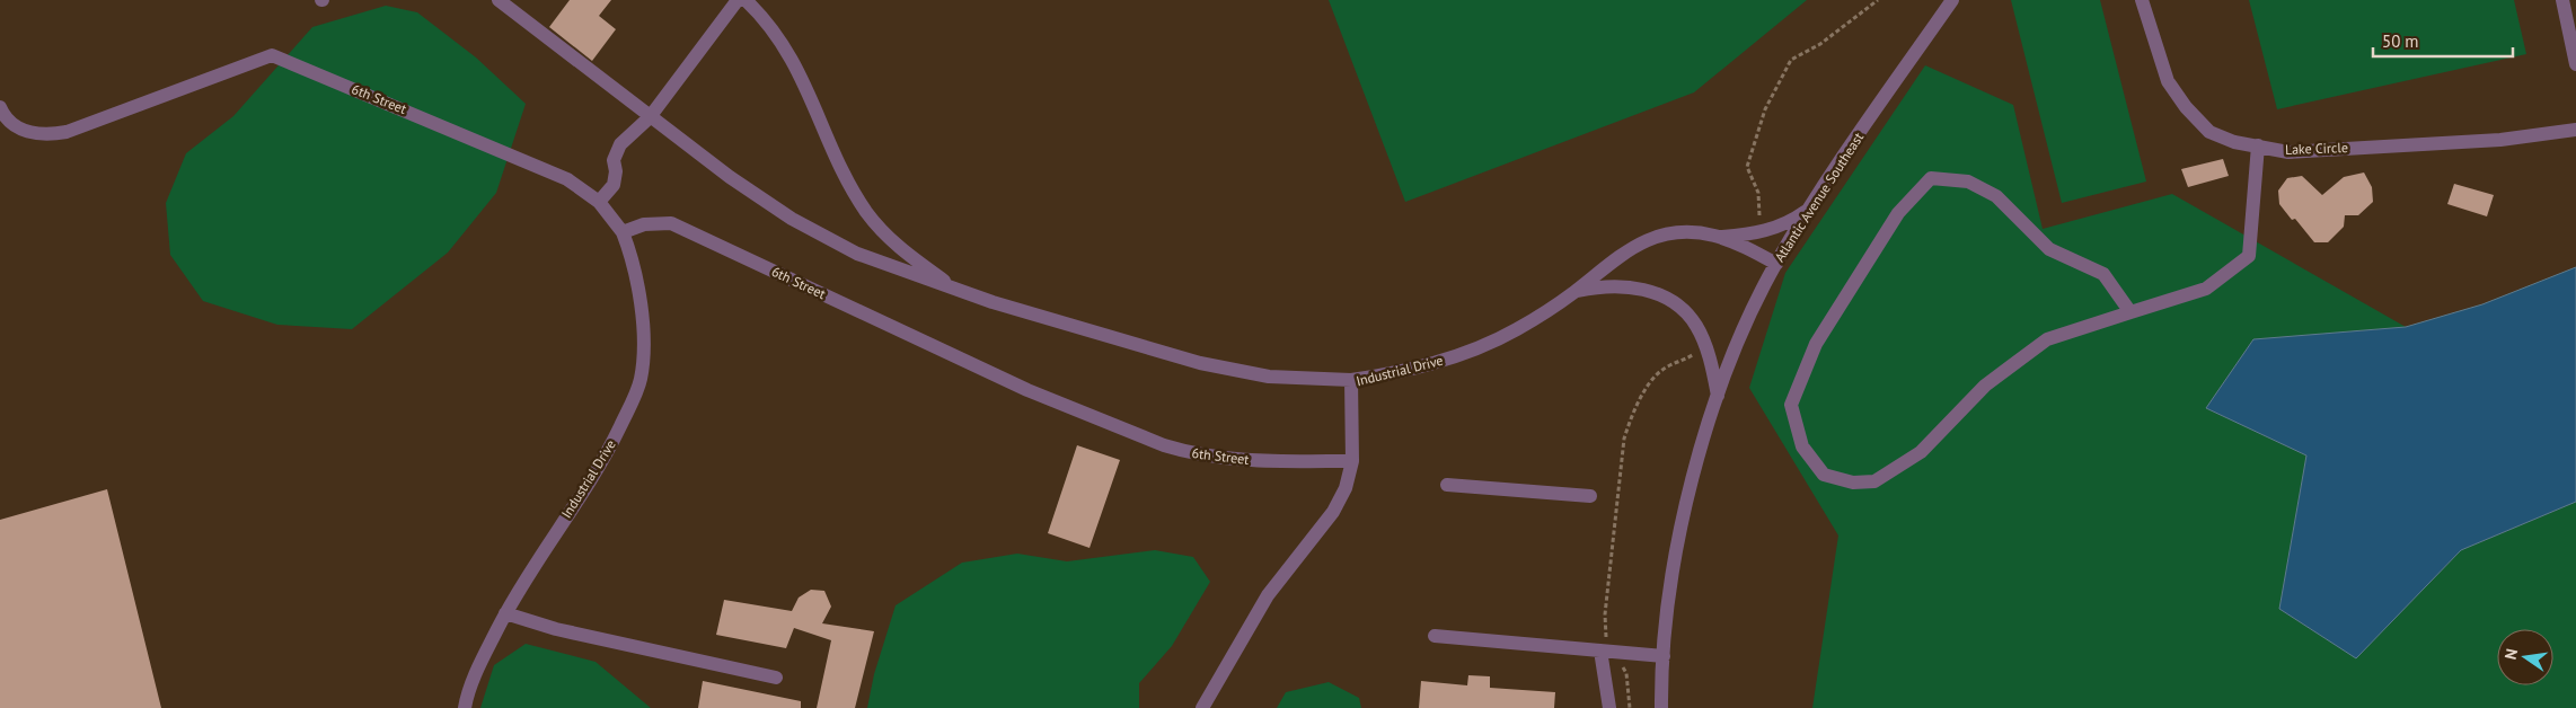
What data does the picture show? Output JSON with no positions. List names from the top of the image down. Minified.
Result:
{"streets":{"street":["6th Street","Lake Circle","Atlantic Avenue Southeast","Industrial Drive"]},"crossings":[["6th Street","Industrial Drive"],["Atlantic Avenue Southeast","Industrial Drive"]],"scale_bar":"50 m","north":"left"}
